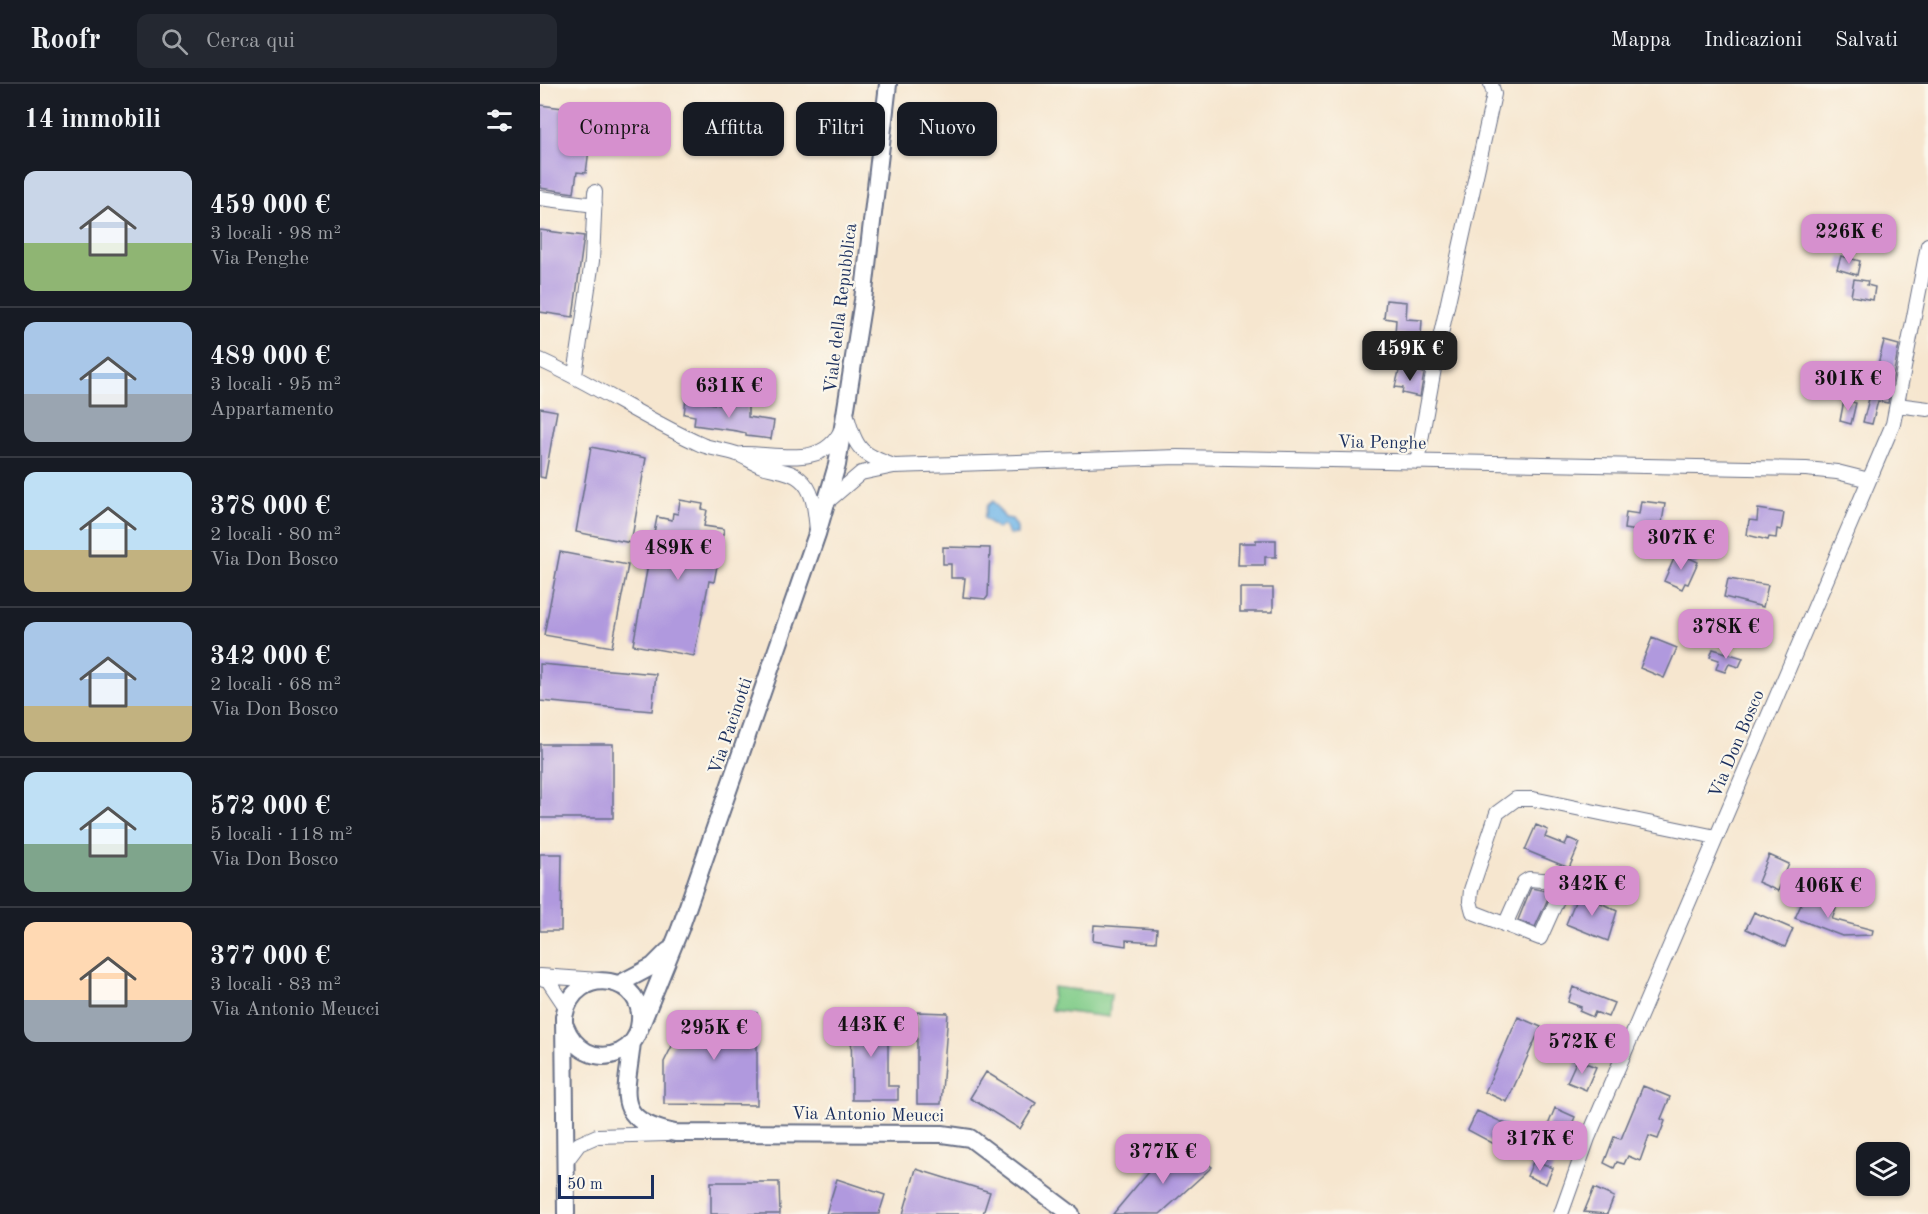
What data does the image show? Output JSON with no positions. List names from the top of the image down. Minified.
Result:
{"streets":{"main road":["Viale della Repubblica","Via Pacinotti","Via Antonio Meucci"],"street":["Via Penghe","Via Don Bosco"]},"crossings":[["Viale della Repubblica","Via Penghe"],["Viale della Repubblica","Via Pacinotti"],["Via Penghe","Via Don Bosco"]],"scale_bar":"50 m","page":{"header":"Roofr","search":"Cerca qui","nav":["Mappa","Indicazioni","Salvati"],"heading":"14 immobili","chip":["Compra","Affitta","Filtri","Nuovo"],"list":[{"name":"459 000 €","note":"3 locali · 98 m² · Via Penghe"},{"name":"489 000 €","note":"3 locali · 95 m² · Appartamento"},{"name":"378 000 €","note":"2 locali · 80 m² · Via Don Bosco"},{"name":"342 000 €","note":"2 locali · 68 m² · Via Don Bosco"},{"name":"572 000 €","note":"5 locali · 118 m² · Via Don Bosco"},{"name":"377 000 €","note":"3 locali · 83 m² · Via Antonio Meucci"}],"price":["226K €","459K €","301K €","631K €","307K €","489K €","378K €","342K €","406K €","443K €","295K €","572K €","317K €","377K €"],"scale":"50 m"}}
